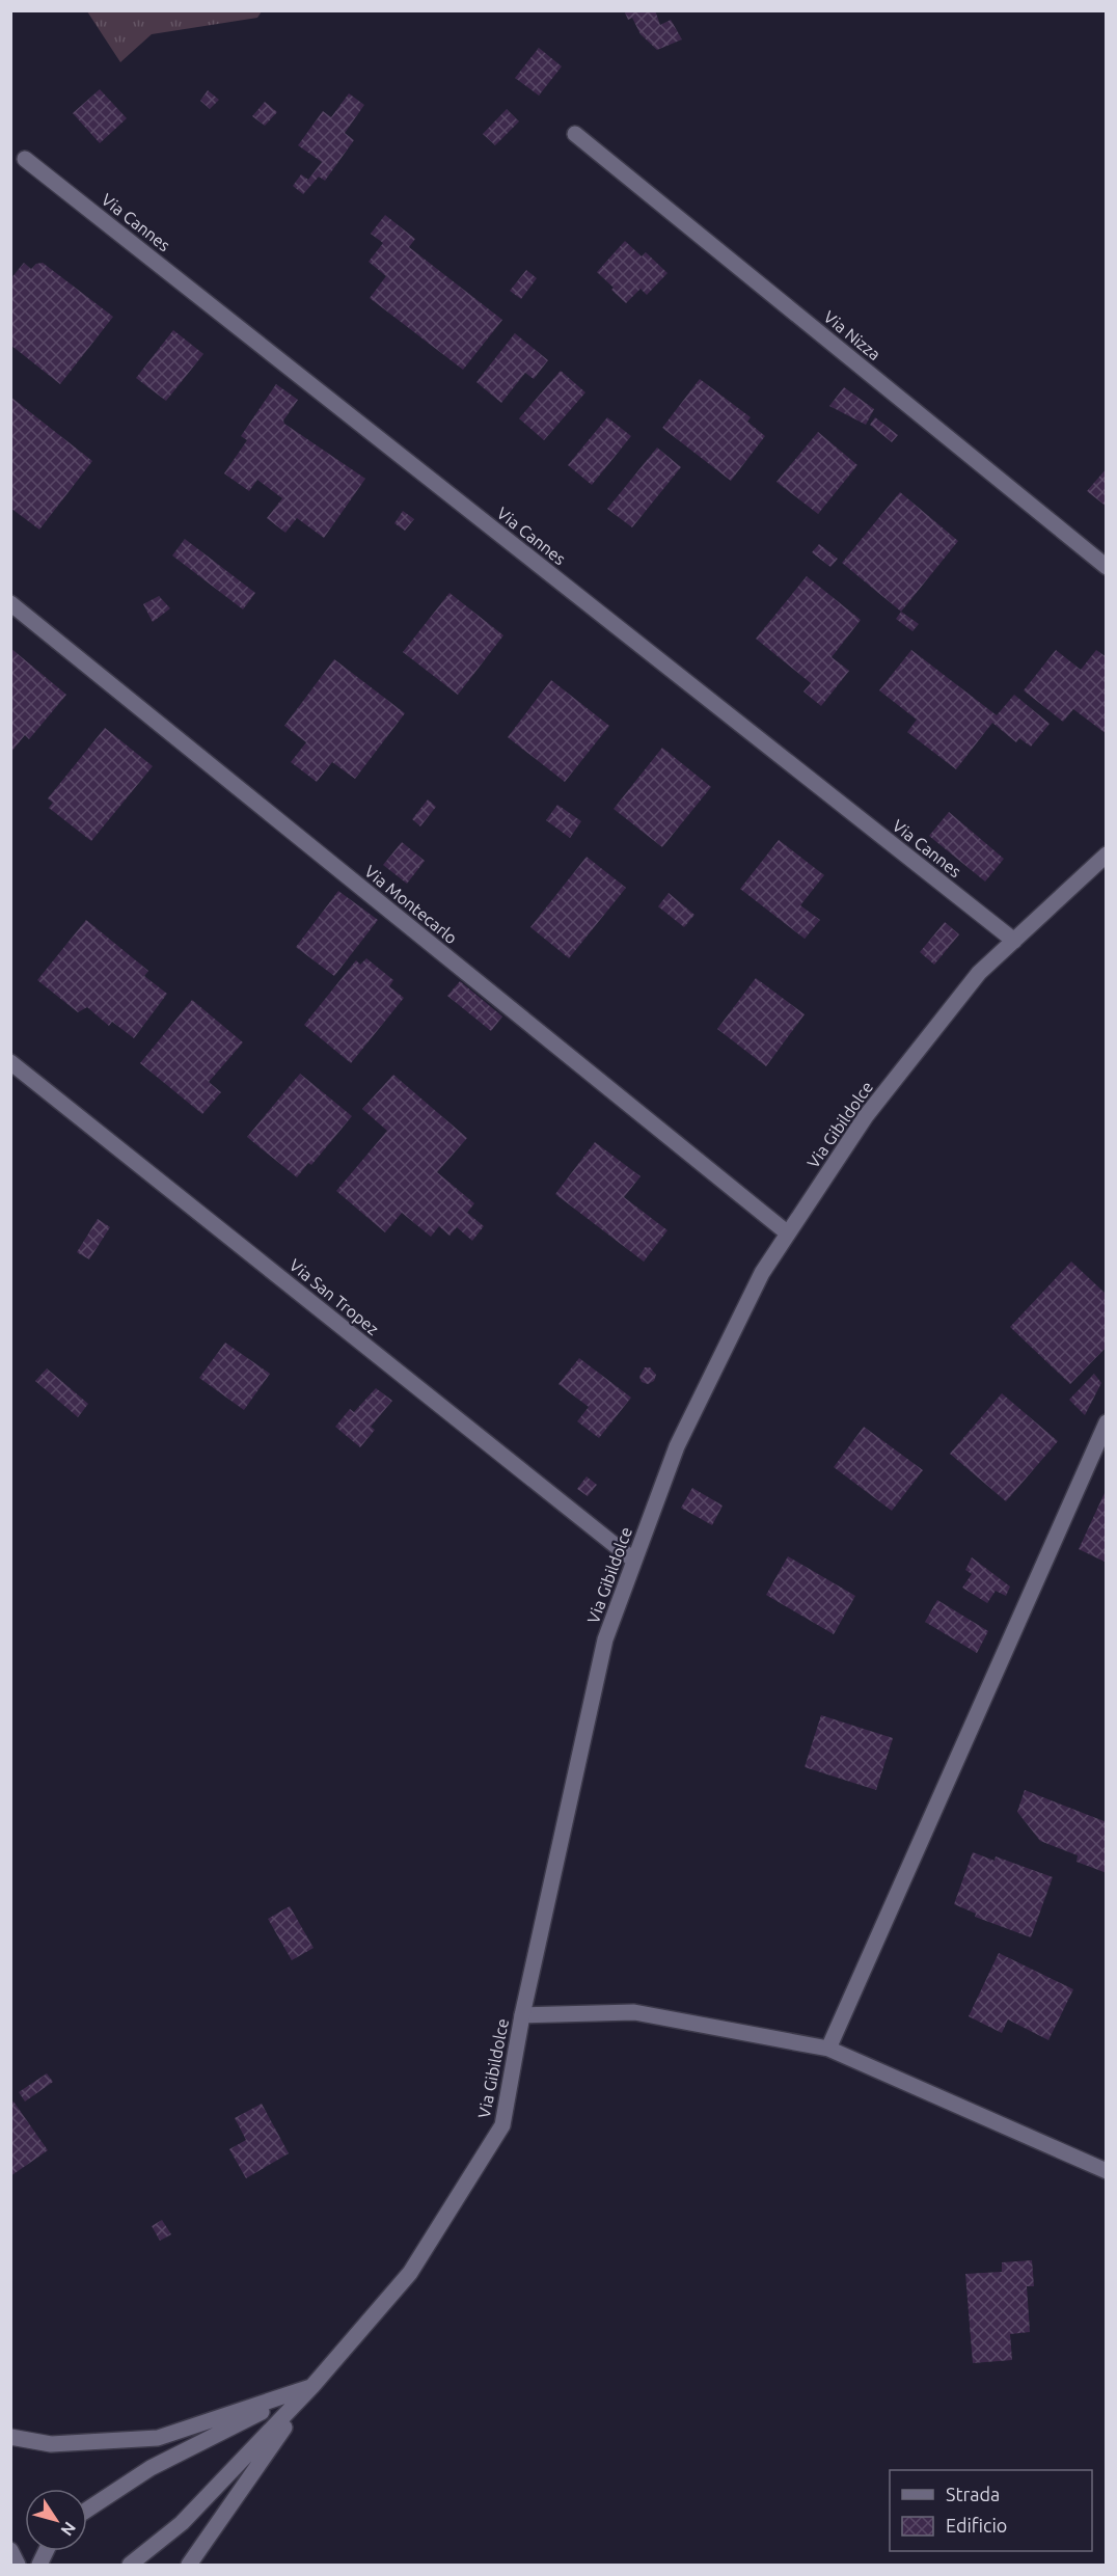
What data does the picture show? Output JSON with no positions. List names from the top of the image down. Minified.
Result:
{"streets":{"street":["Via Cannes","Via Nizza","Via Montecarlo","Via Gibildolce","Via San Tropez"]},"crossings":[["Via Cannes","Via Gibildolce"],["Via Montecarlo","Via Gibildolce"],["Via Gibildolce","Via San Tropez"]],"legend":["Strada","Edificio"],"north":"bottom right"}
